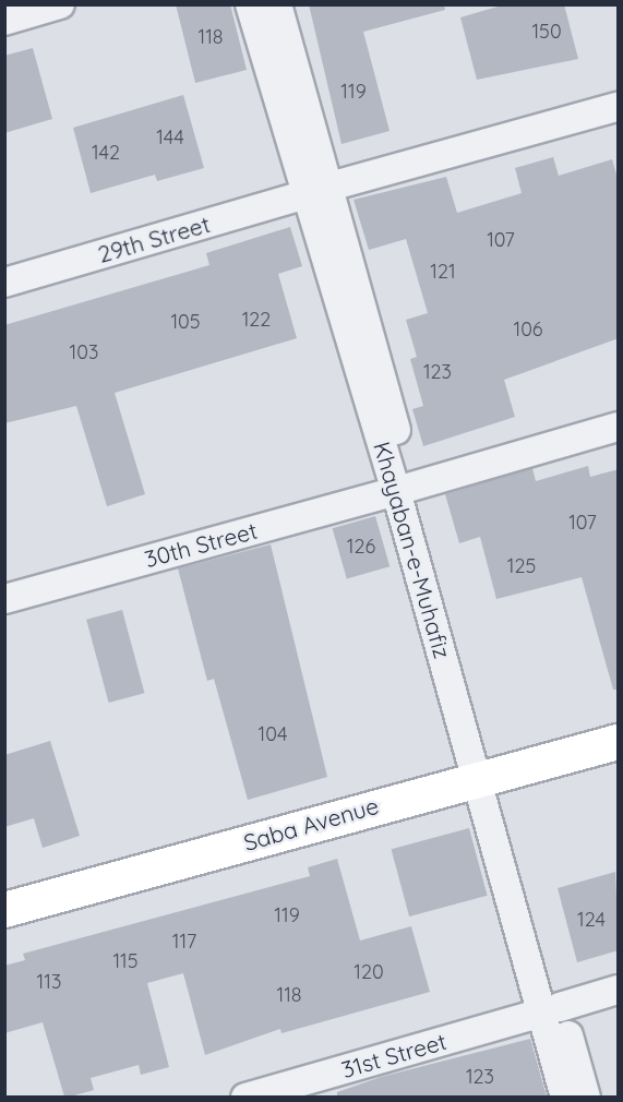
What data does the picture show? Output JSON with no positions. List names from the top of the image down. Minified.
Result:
{"streets":{"main road":["Saba Avenue"],"street":["29th Street","30th Street","Khayaban-e-Muhafiz","31st Street"]},"crossings":[["29th Street","Khayaban-e-Muhafiz"],["30th Street","Khayaban-e-Muhafiz"],["Khayaban-e-Muhafiz","Saba Avenue"],["Khayaban-e-Muhafiz","31st Street"]],"house_numbers":["150","118","119","144","142","107","121","122","105","106","103","123","107","126","125","104","119","124","117","115","120","113","118","123"]}
